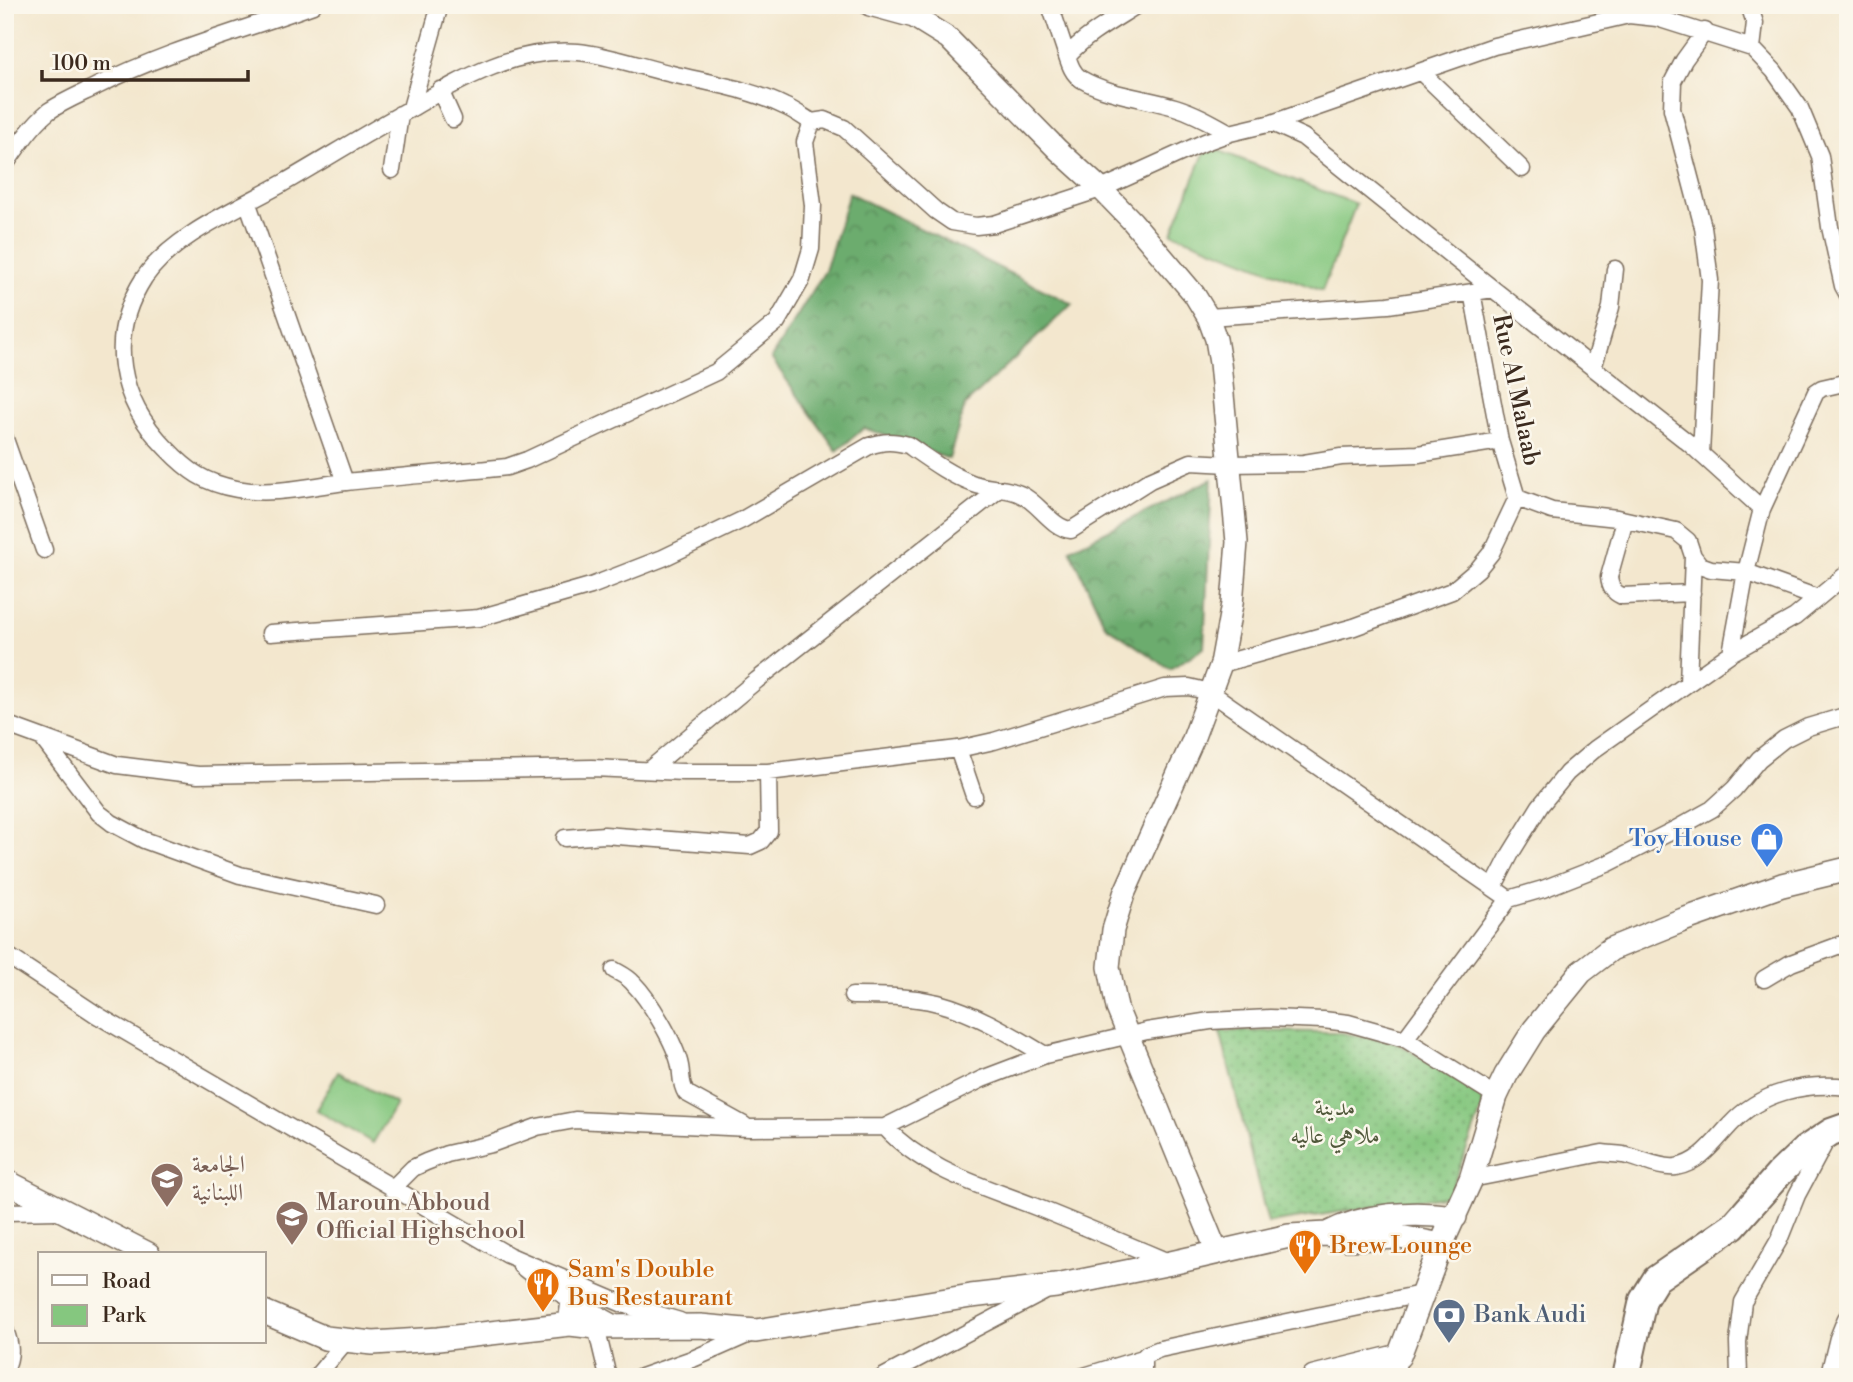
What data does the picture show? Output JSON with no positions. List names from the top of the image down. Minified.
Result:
{"streets":{"street":["Rue Al Malaab"]},"parks":["مدينة ملاهي عاليه"],"places":{"shop":["Toy House"],"school or university":["الجامعة اللبنانية","Maroun Abboud Official Highschool"],"restaurant":["Brew Lounge","Sam's Double Bus Restaurant"],"bank":["Bank Audi"]},"legend":["Road","Park"],"scale_bar":"100 m"}
